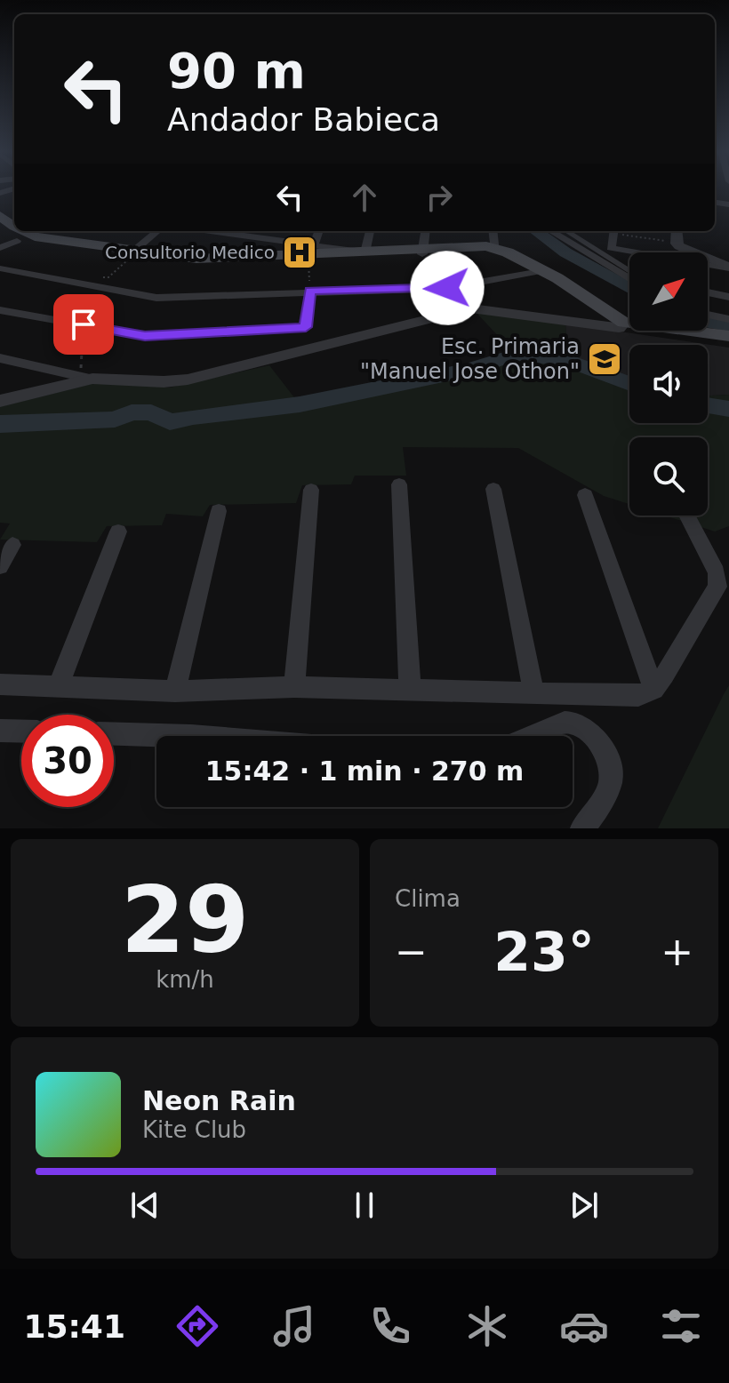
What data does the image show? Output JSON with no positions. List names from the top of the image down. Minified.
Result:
{"places":{"hospital":["Consultorio Medico"],"school or university":["Esc. Primaria \"Manuel Jose Othon\""]},"north":"top right","page":{"turn":["90 m","Andador Babieca"],"limit":"30","trip":"15:42 · 1 min · 270 m","tile":[["29","km/h"],"Clima"],"heat":["−","23°","+"],"song":["Neon Rain","Kite Club"],"tabs":"15:41"}}
